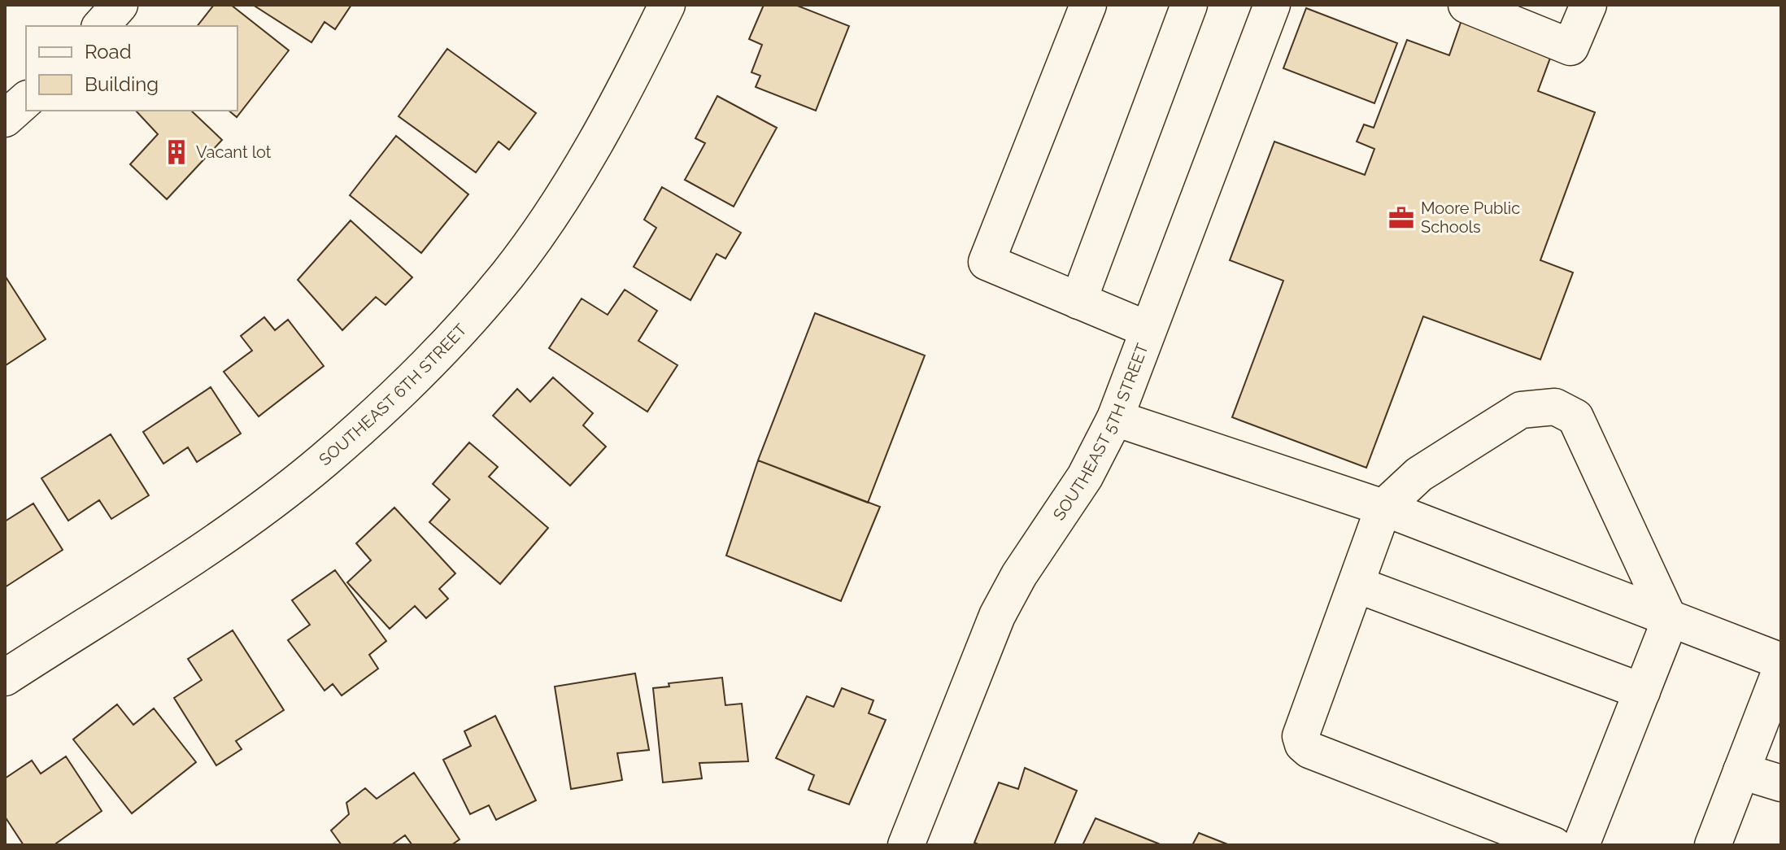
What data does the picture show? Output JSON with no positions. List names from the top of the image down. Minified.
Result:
{"streets":{"street":["SOUTHEAST 6TH STREET","SOUTHEAST 5TH STREET"]},"places":{"building":["Vacant lot"],"office":["Moore Public Schools"]},"legend":["Road","Building"]}
